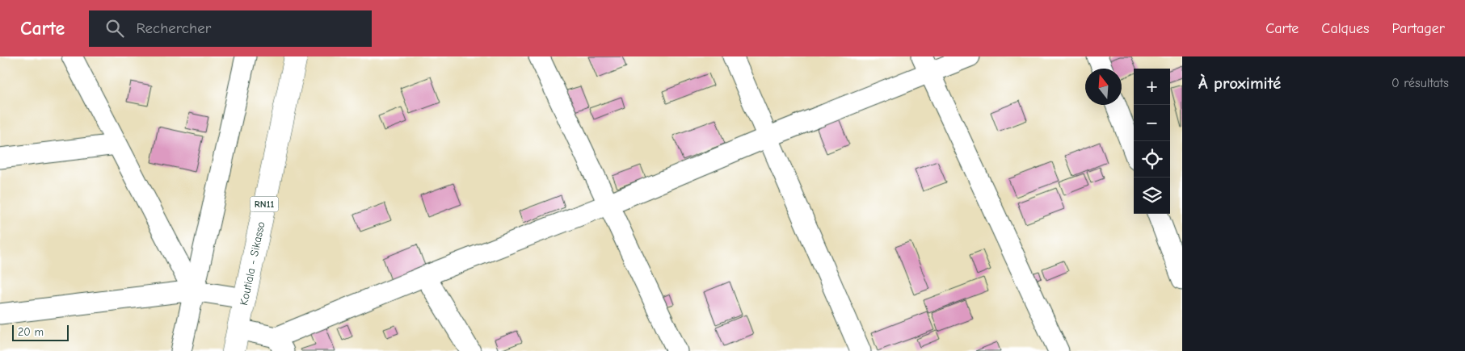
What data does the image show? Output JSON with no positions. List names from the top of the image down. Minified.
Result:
{"streets":{"main road":["RN11","Koutiala - Sikasso"]},"scale_bar":"20 m","north":"top","page":{"header":"Carte","search":"Rechercher","nav":["Carte","Calques","Partager"],"heading":["À proximité","0 résultats"],"map_buttons":["+","−"],"scale":"20 m"}}
